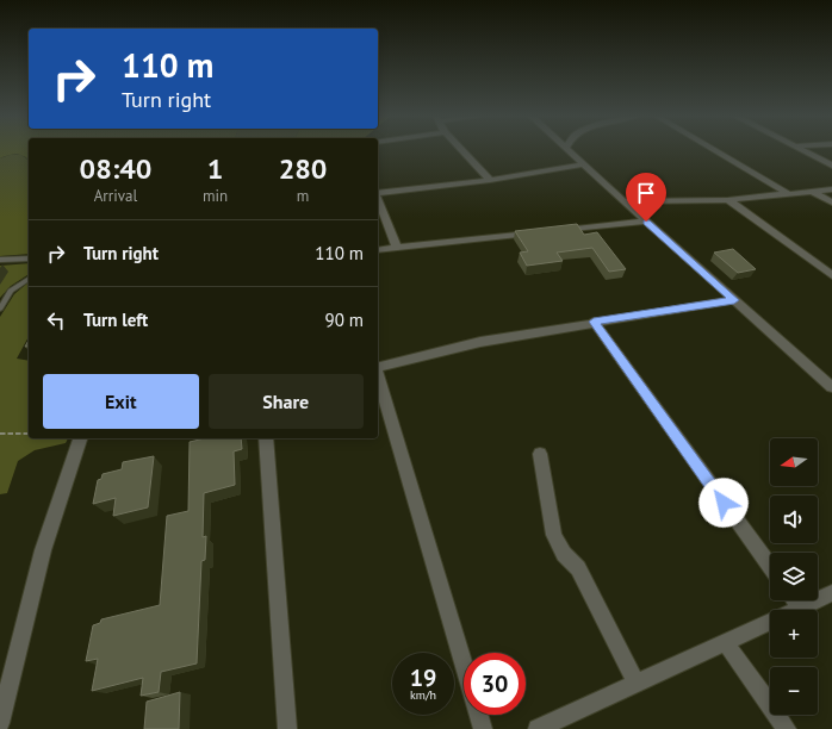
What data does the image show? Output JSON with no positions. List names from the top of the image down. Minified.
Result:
{"north":"left","page":{"turn":["110 m","Turn right"],"eta":["08:40","Arrival","1","min","280","m"],"list":[{"name":"Turn right","value":"110 m"},{"name":"Turn left","value":"90 m"}],"buttons":["Exit","Share"],"map_buttons":["+","−"],"speed":"19 km/h","limit":"30"}}
